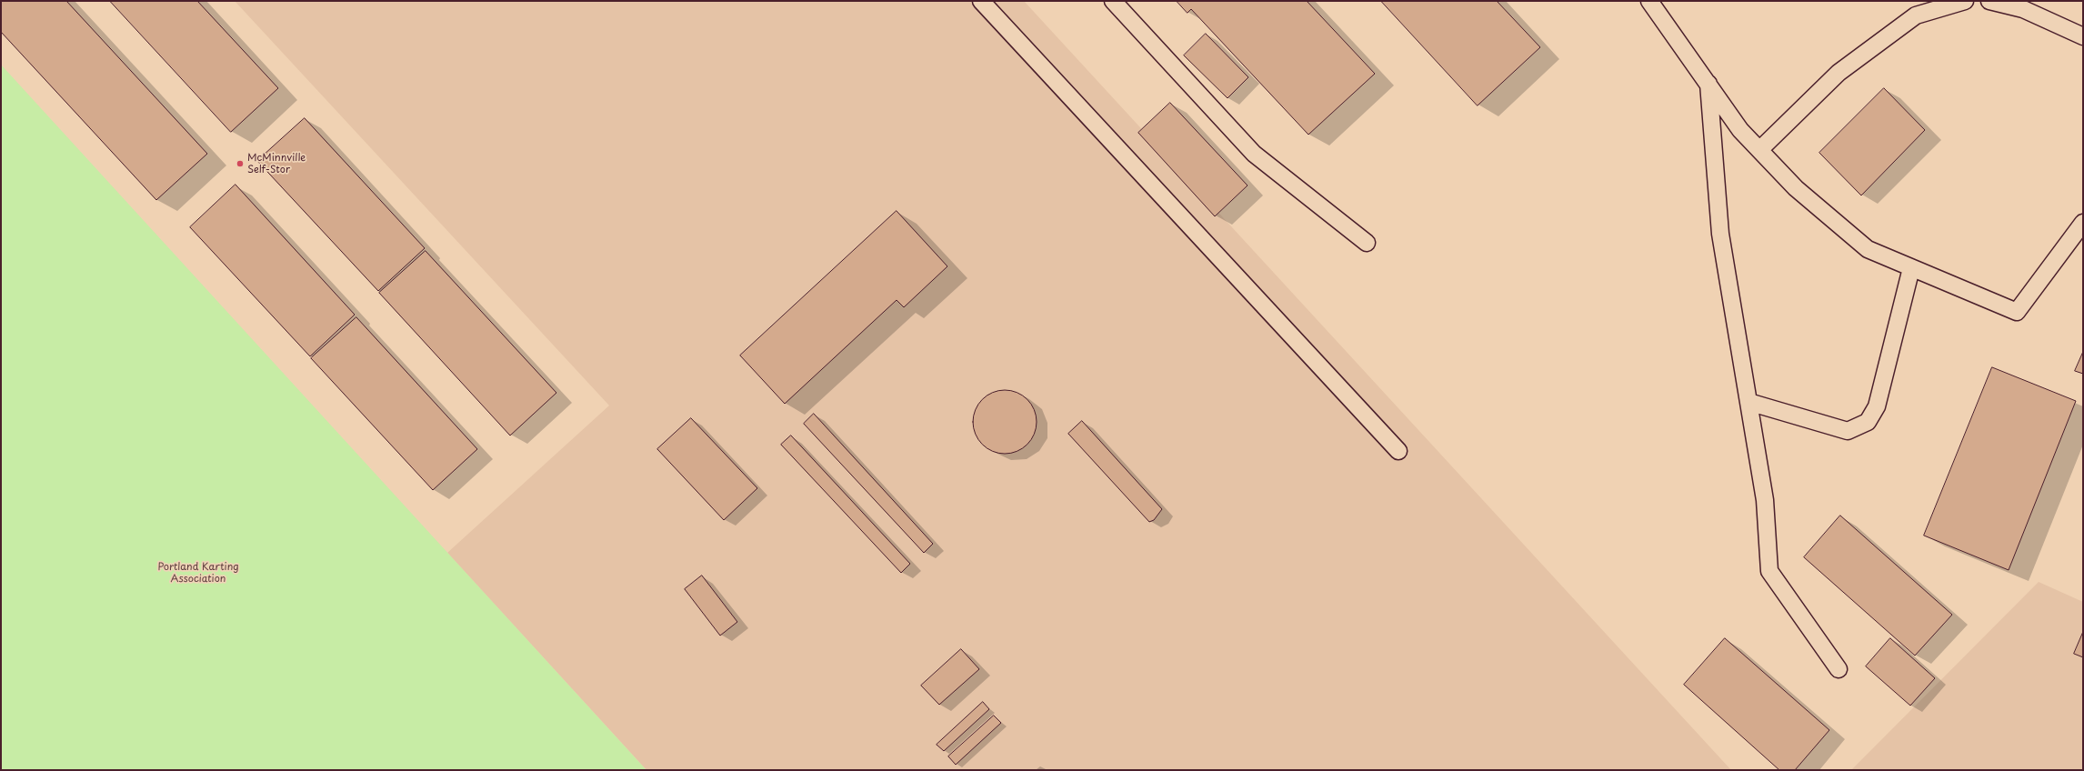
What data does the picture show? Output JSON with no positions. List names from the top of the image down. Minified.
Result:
{"parks":["Portland Karting Association"],"places":["McMinnville Self-Stor"]}
